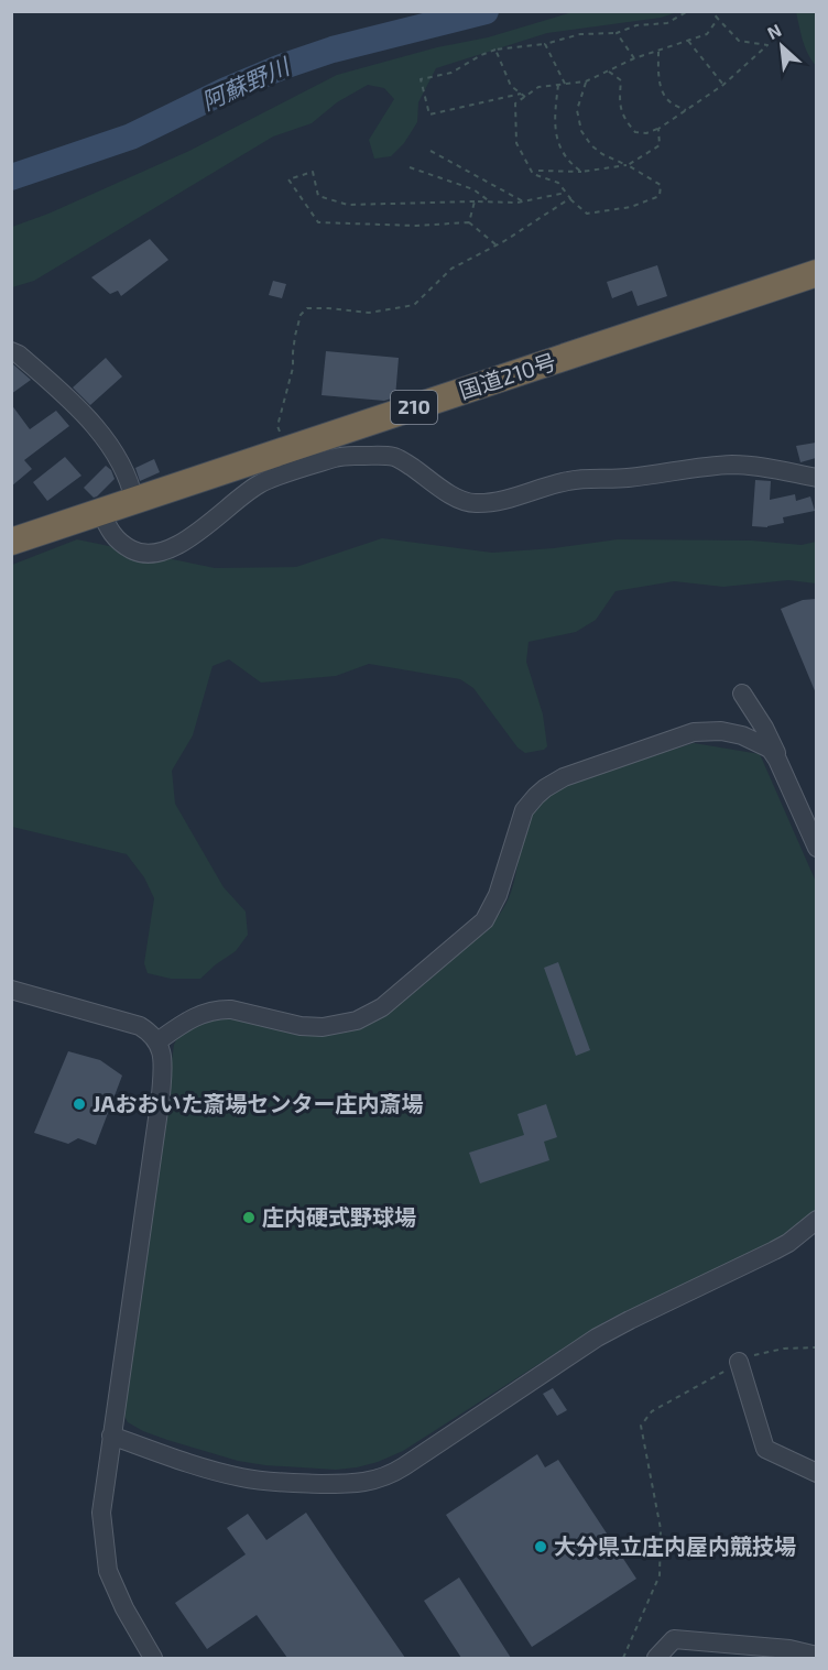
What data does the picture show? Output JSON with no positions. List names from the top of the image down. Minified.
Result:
{"streets":{"highway":["国道210号","210"]},"water":["阿蘇野川"],"places":["JAおおいた斎場センター庄内斎場","庄内硬式野球場","大分県立庄内屋内競技場"],"north":"top left"}
